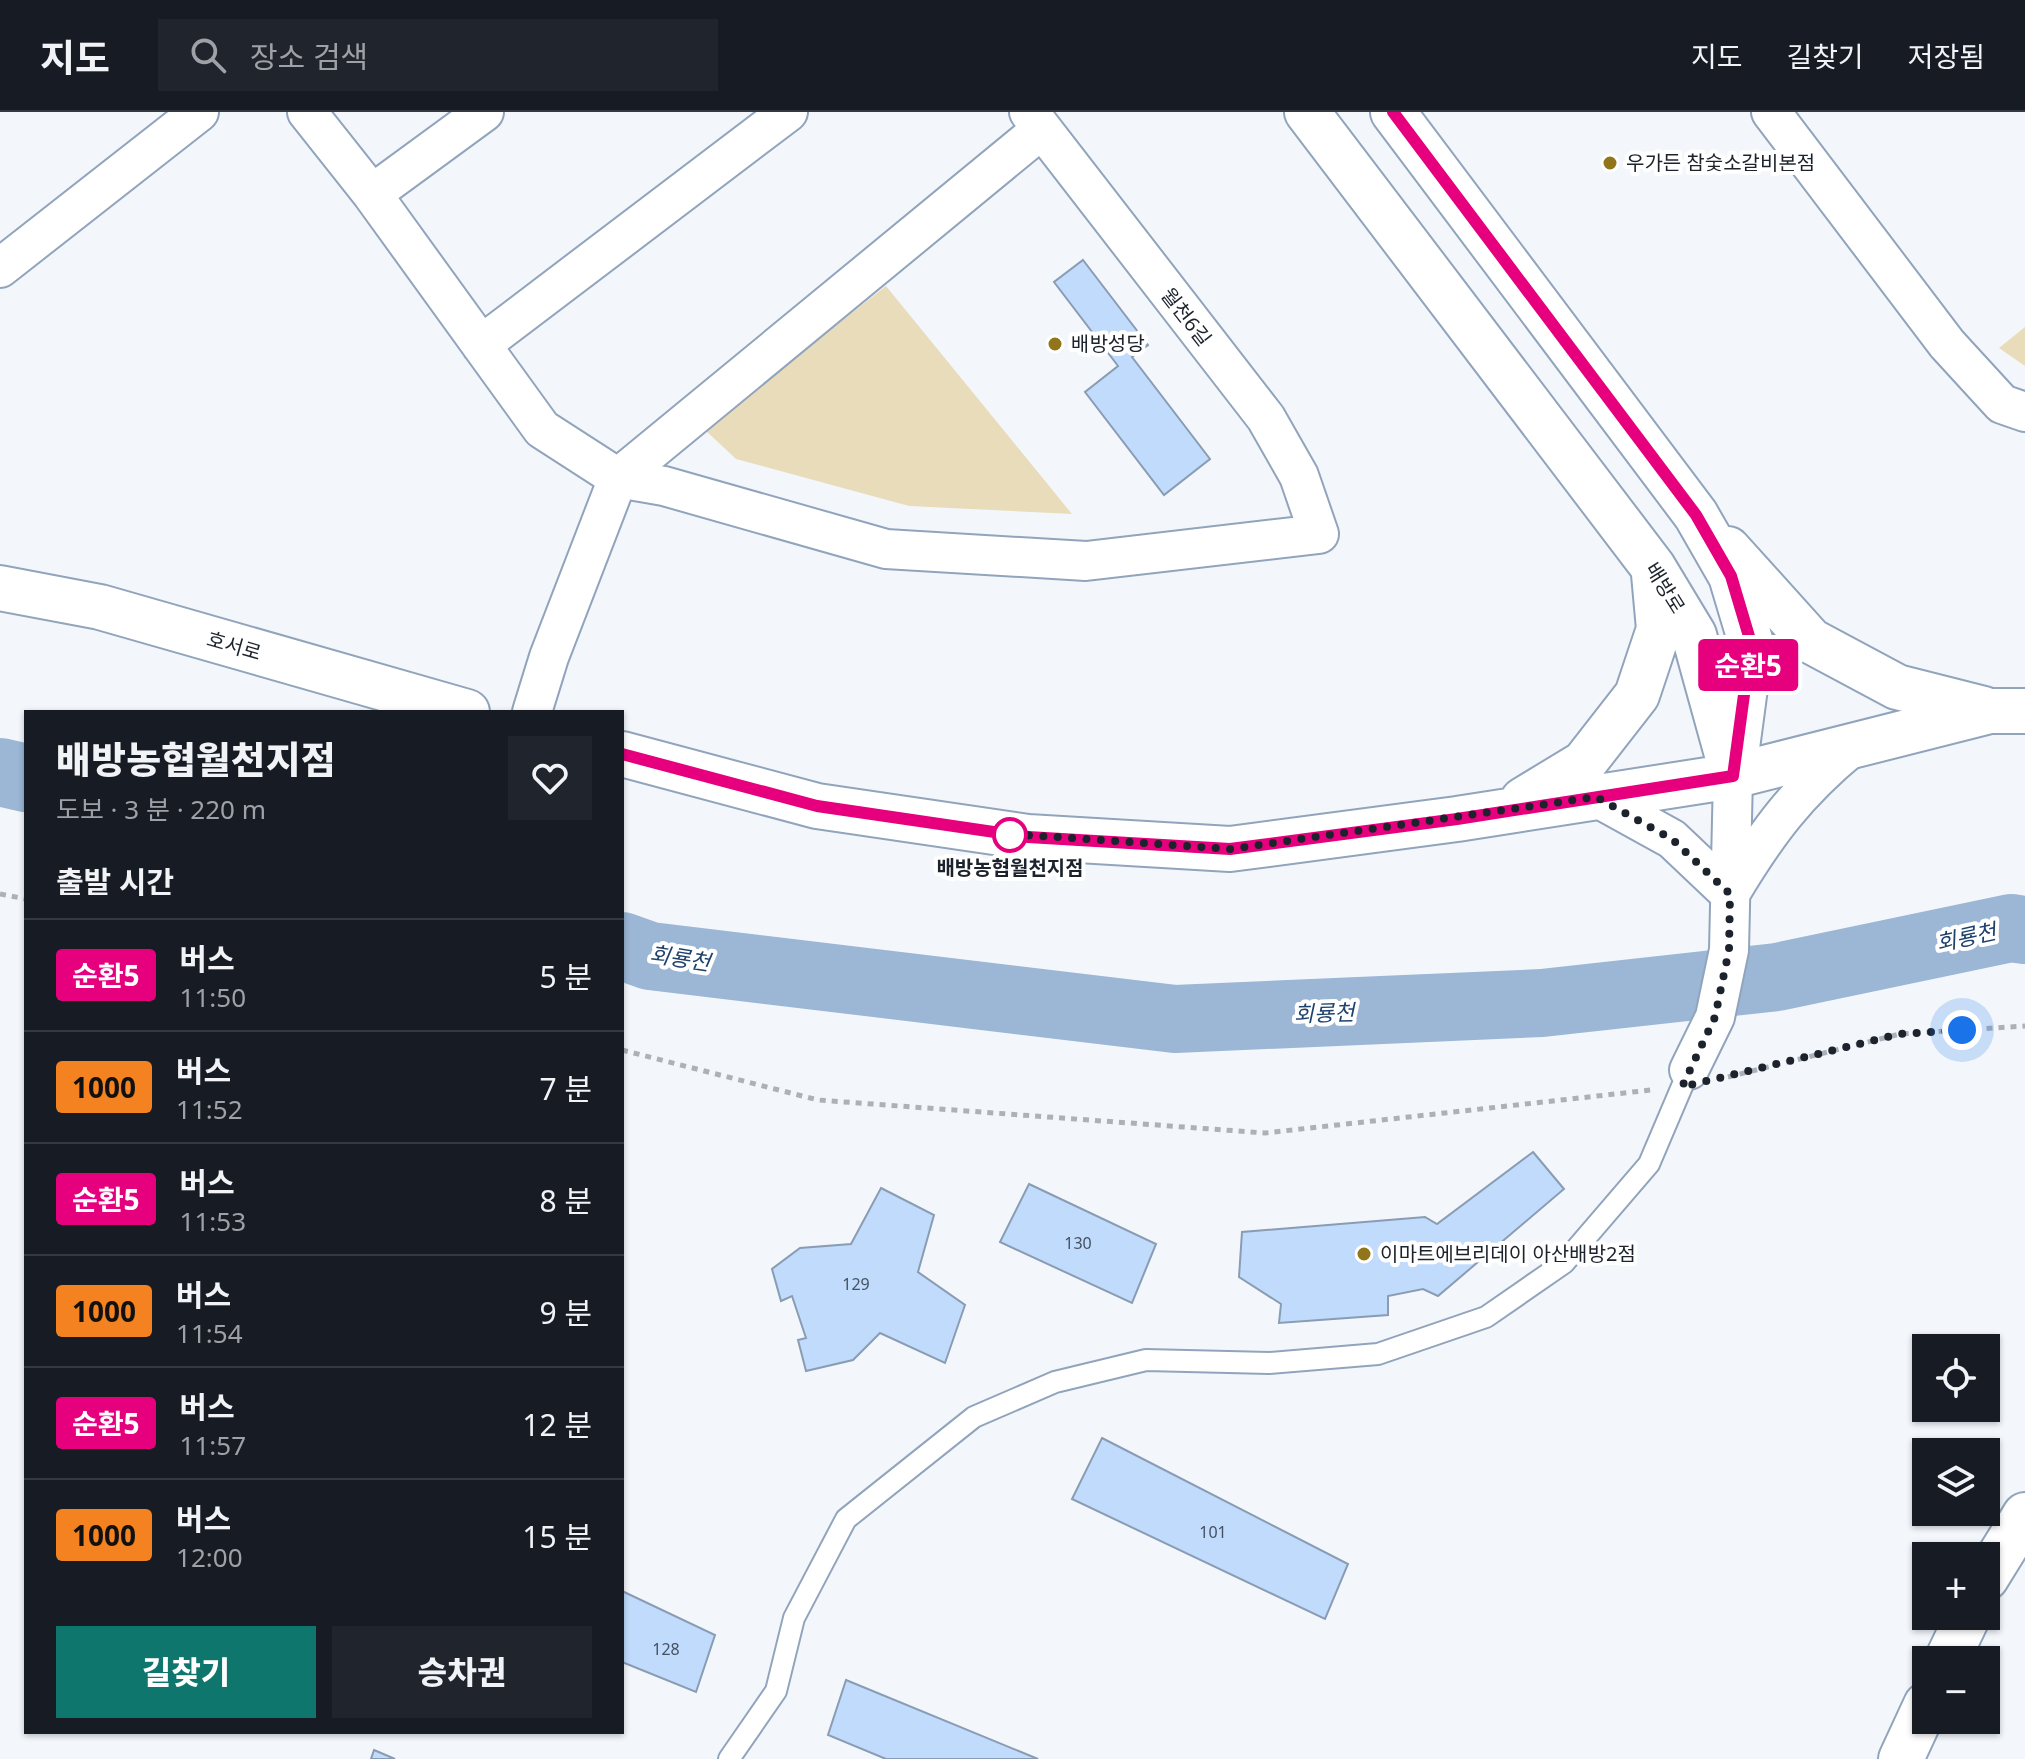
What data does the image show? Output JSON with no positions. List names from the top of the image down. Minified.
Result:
{"streets":{"street":["월천6길","배방로","호서로"]},"water":["회룡천"],"places":["우가든 참숯소갈비본점","배방성당","배방농협월천지점","이마트에브리데이 아산배방2점"],"lines":["bus line 순환5"],"house_numbers":["130","129","101","128"],"page":{"header":"지도","search":"장소 검색","nav":["지도","길찾기","저장됨"],"on_map":"순환5","heading":[["배방농협월천지점","도보 · 3 분 · 220 m"],"출발 시간"],"list":[{"mark":"순환5","name":"버스","note":"11:50","value":"5 분"},{"mark":"1000","name":"버스","note":"11:52","value":"7 분"},{"mark":"순환5","name":"버스","note":"11:53","value":"8 분"},{"mark":"1000","name":"버스","note":"11:54","value":"9 분"},{"mark":"순환5","name":"버스","note":"11:57","value":"12 분"},{"mark":"1000","name":"버스","note":"12:00","value":"15 분"}],"map_buttons":["+","−"],"buttons":["길찾기","승차권"]}}
